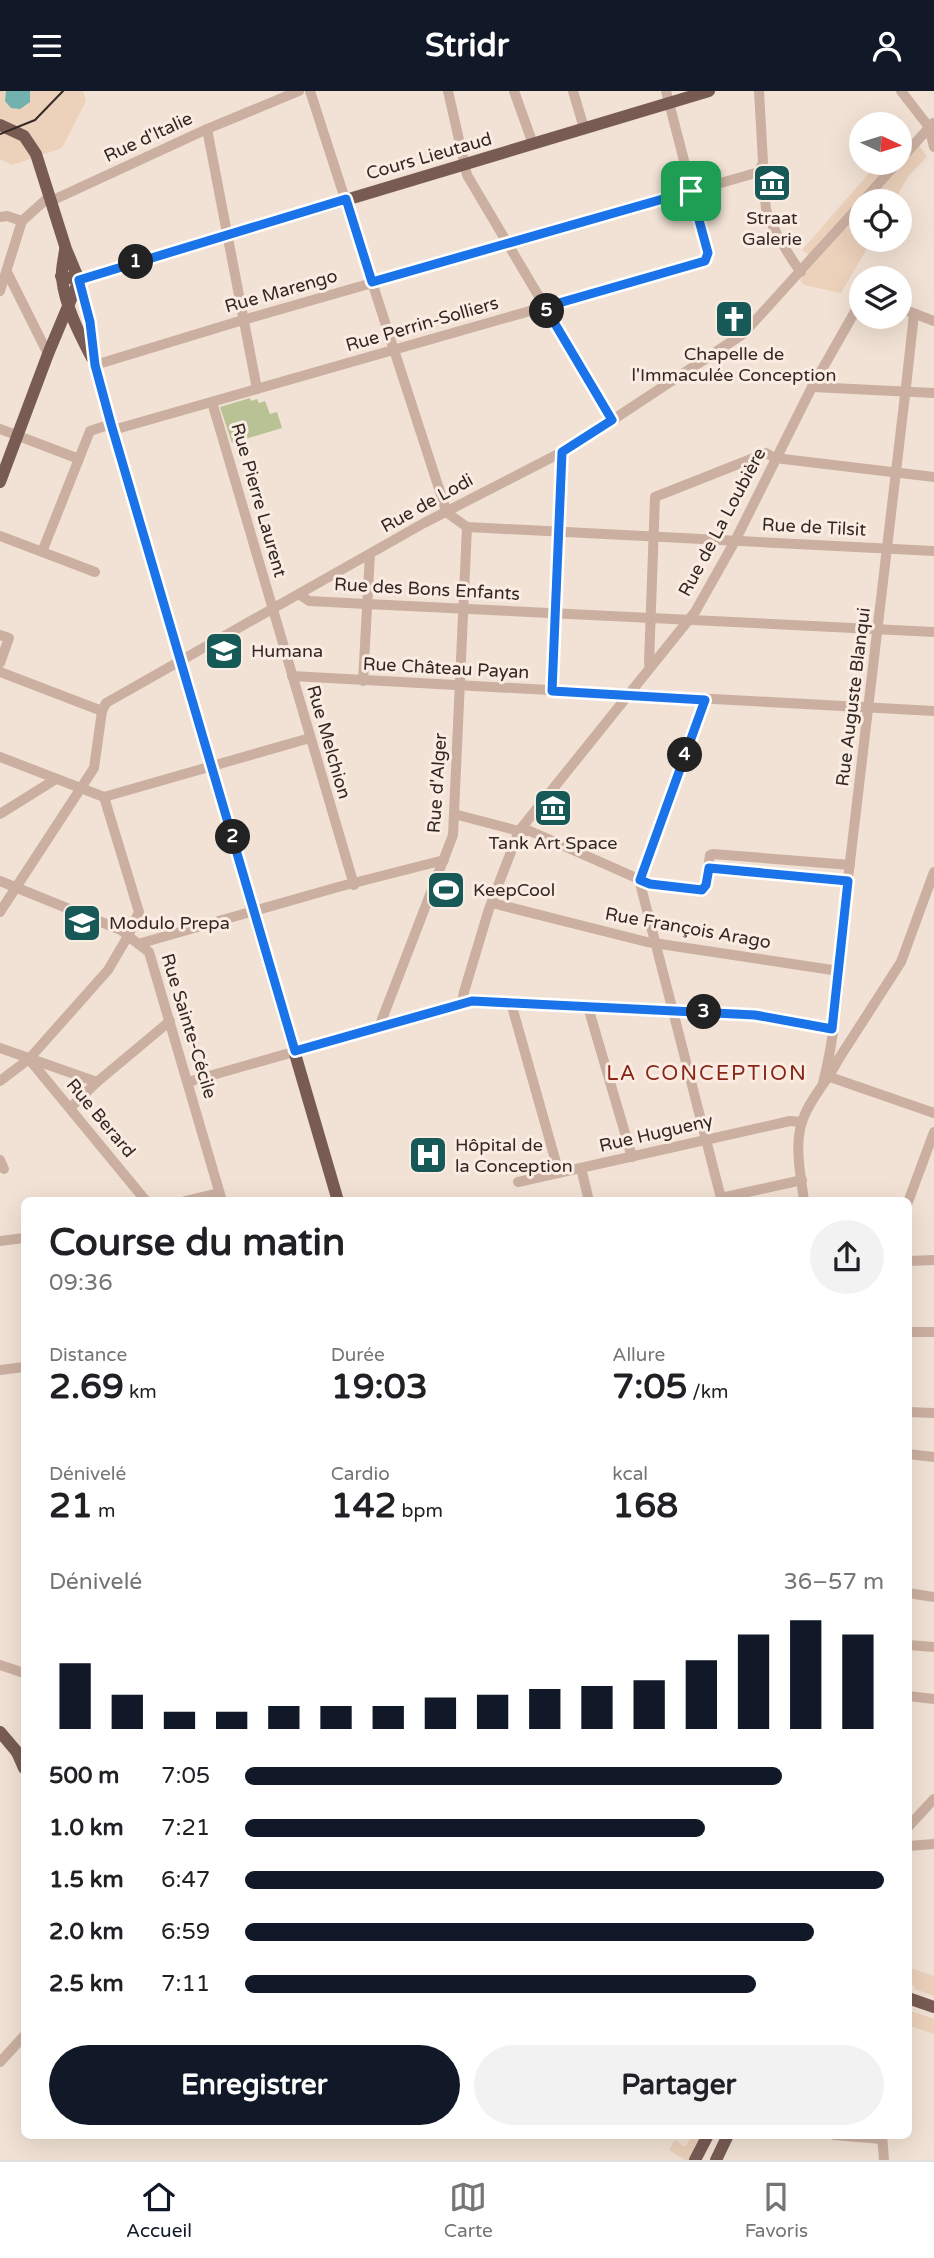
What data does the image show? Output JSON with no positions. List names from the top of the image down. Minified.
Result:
{"streets":{"main road":["Cours Lieutaud"],"street":["Rue d'Italie","Rue Marengo","Rue Perrin-Solliers","Rue Pierre Laurent","Rue de Lodi","Rue de La Loubière","Rue de Tilsit","Rue des Bons Enfants","Rue Château Payan","Rue Auguste Blanqui","Rue Melchion","Rue d'Alger","Rue François Arago","Rue Sainte-Cécile","Rue Berard","Rue Hugueny"]},"crossings":[["Cours Lieutaud","Rue Perrin-Solliers"],["Rue Marengo","Rue Perrin-Solliers"],["Rue Perrin-Solliers","Rue Pierre Laurent"],["Rue Pierre Laurent","Rue de Lodi"],["Rue Pierre Laurent","Rue Melchion"],["Rue de Lodi","Rue des Bons Enfants"],["Rue de Lodi","Rue Melchion"],["Rue de La Loubière","Rue de Tilsit"],["Rue de La Loubière","Rue des Bons Enfants"],["Rue de La Loubière","Rue Château Payan"],["Rue de La Loubière","Rue François Arago"],["Rue de Tilsit","Rue Auguste Blanqui"],["Rue de Tilsit","Rue d'Alger"],["Rue des Bons Enfants","Rue Auguste Blanqui"],["Rue des Bons Enfants","Rue d'Alger"],["Rue Château Payan","Rue Auguste Blanqui"],["Rue Château Payan","Rue Melchion"],["Rue Château Payan","Rue d'Alger"],["Rue Auguste Blanqui","Rue François Arago"]],"districts":["LA CONCEPTION"],"places":{"museum":["Straat Galerie","Tank Art Space"],"church":["Chapelle de l'Immaculée Conception"],"school or university":["Humana","Modulo Prepa"],"sports":["KeepCool"],"hospital":["Hôpital de la Conception"]},"north":"right","page":{"header":"Stridr","pins":["1","5","4","2","3"],"heading":["Course du matin","09:36"],"stats":[["Distance","2.69 km"],["Durée","19:03"],["Allure","7:05 /km"],["Dénivelé","21 m"],["Cardio","142 bpm"],["kcal","168"]],"chart":["Dénivelé","36–57 m"],"list":[{"name":"500 m","note":"7:05"},{"name":"1.0 km","note":"7:21"},{"name":"1.5 km","note":"6:47"},{"name":"2.0 km","note":"6:59"},{"name":"2.5 km","note":"7:11"}],"buttons":["Enregistrer","Partager"],"tabs":["Accueil","Carte","Favoris"]}}
